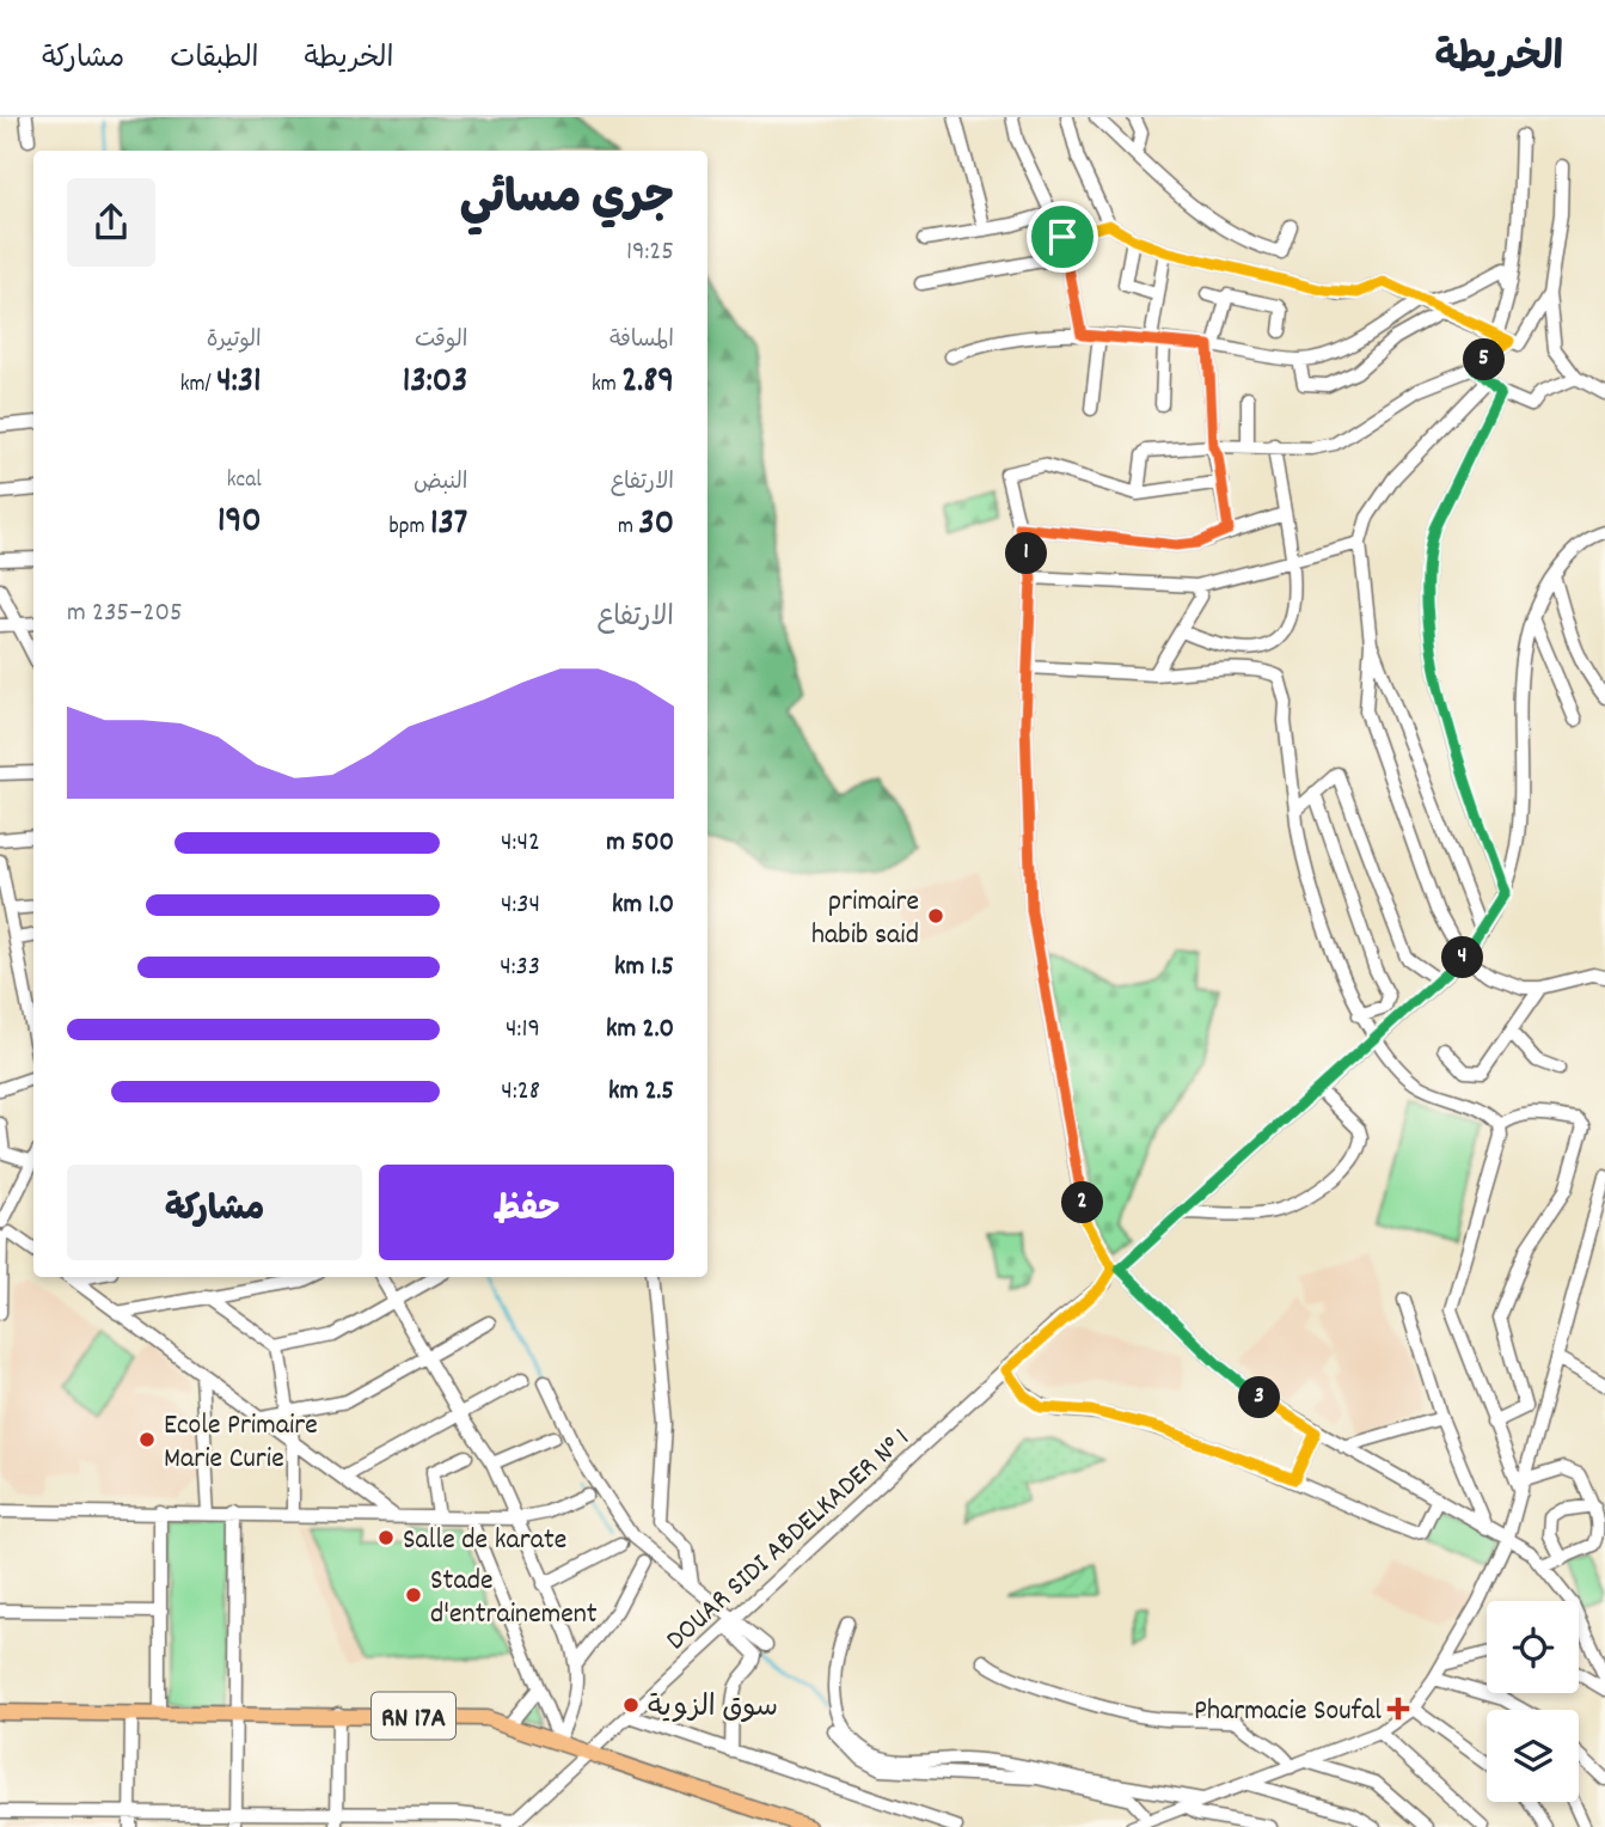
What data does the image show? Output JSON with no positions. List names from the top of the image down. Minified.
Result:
{"streets":{"main road":["RN 17A"],"street":["DOUAR SIDI ABDELKADER N° 1"]},"crossings":[["DOUAR SIDI ABDELKADER N° 1","RN 17A"]],"places":{"other":["primaire habib said","Ecole Primaire Marie Curie","Salle de karate","Stade d'entrainement","سوق الزوية"],"health":["Pharmacie Soufal"]},"page":{"header":"الخريطة","nav":["الخريطة","الطبقات","مشاركة"],"heading":["جري مسائي","19:25"],"stats":[["المسافة","2.89 km"],["الوقت","13:03"],["الوتيرة","4:31 /km"],["الارتفاع","30 m"],["النبض","137 bpm"],["kcal","190"]],"pins":["5","1","4","2","3"],"chart":["الارتفاع","205–235 m"],"list":[{"name":"500 m","note":"4:42"},{"name":"1.0 km","note":"4:34"},{"name":"1.5 km","note":"4:33"},{"name":"2.0 km","note":"4:19"},{"name":"2.5 km","note":"4:28"}],"buttons":["حفظ","مشاركة"]}}
